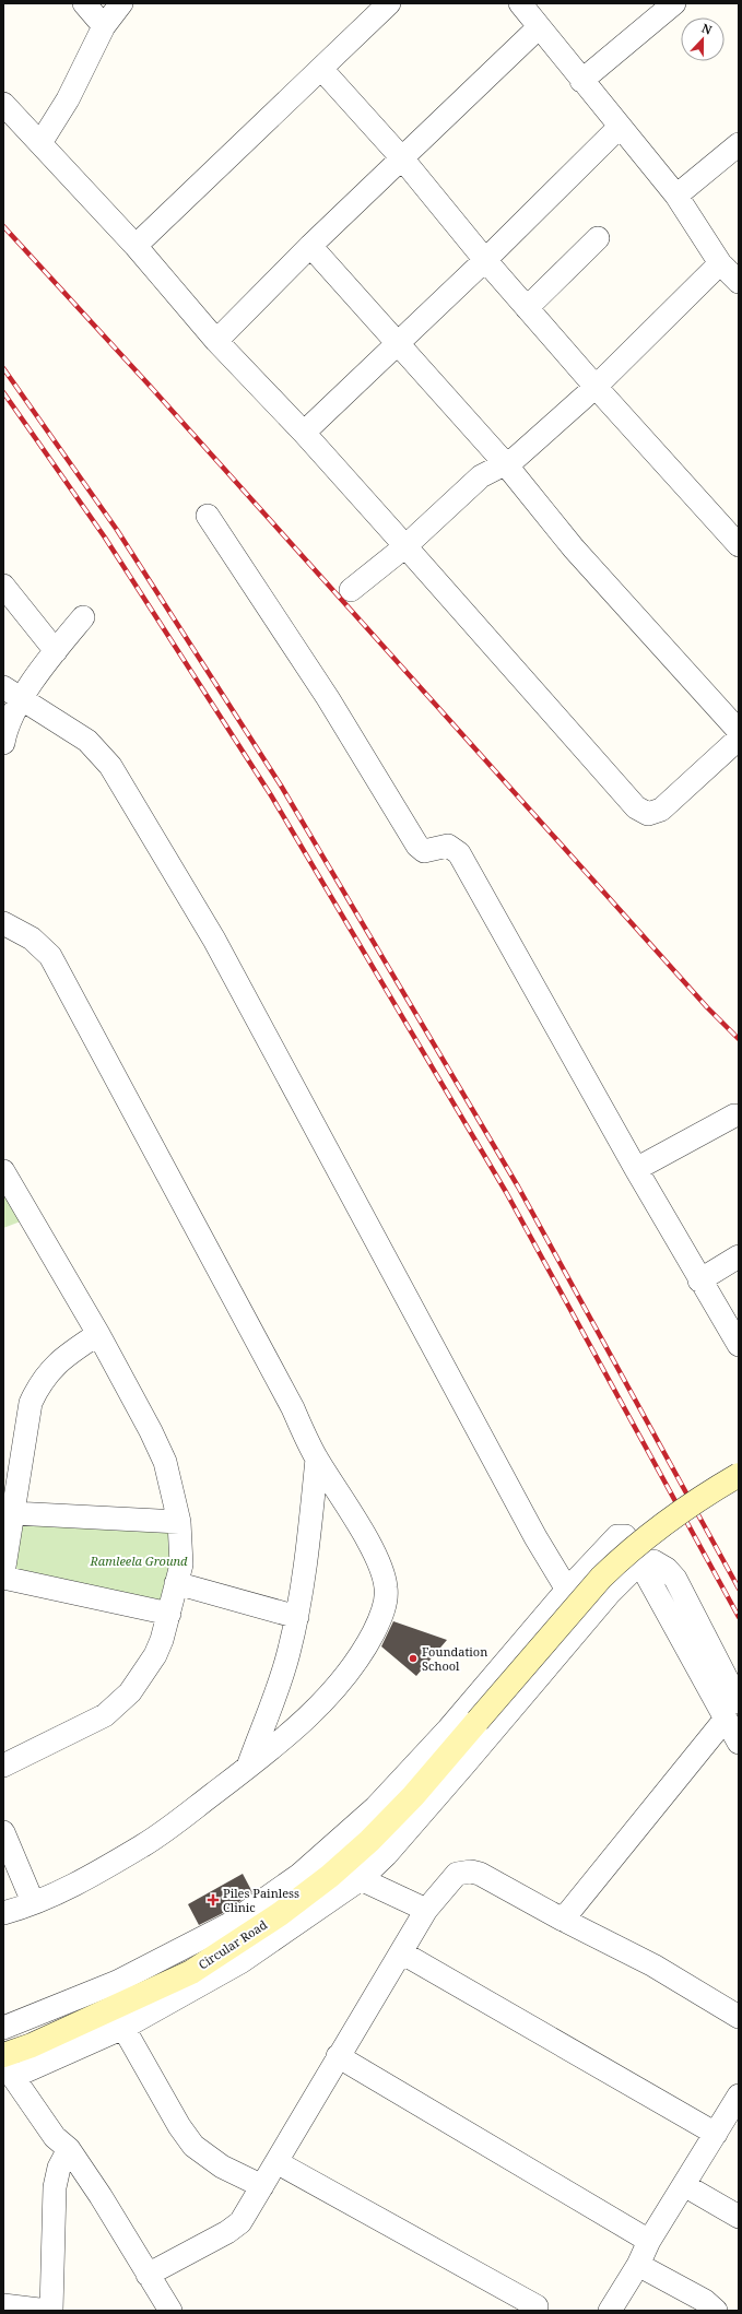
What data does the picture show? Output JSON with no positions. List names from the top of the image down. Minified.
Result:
{"streets":{"main road":["Circular Road"]},"parks":["Ramleela Ground"],"places":{"other":["Foundation School"],"health":["Piles Painless Clinic"]},"north":"top"}
